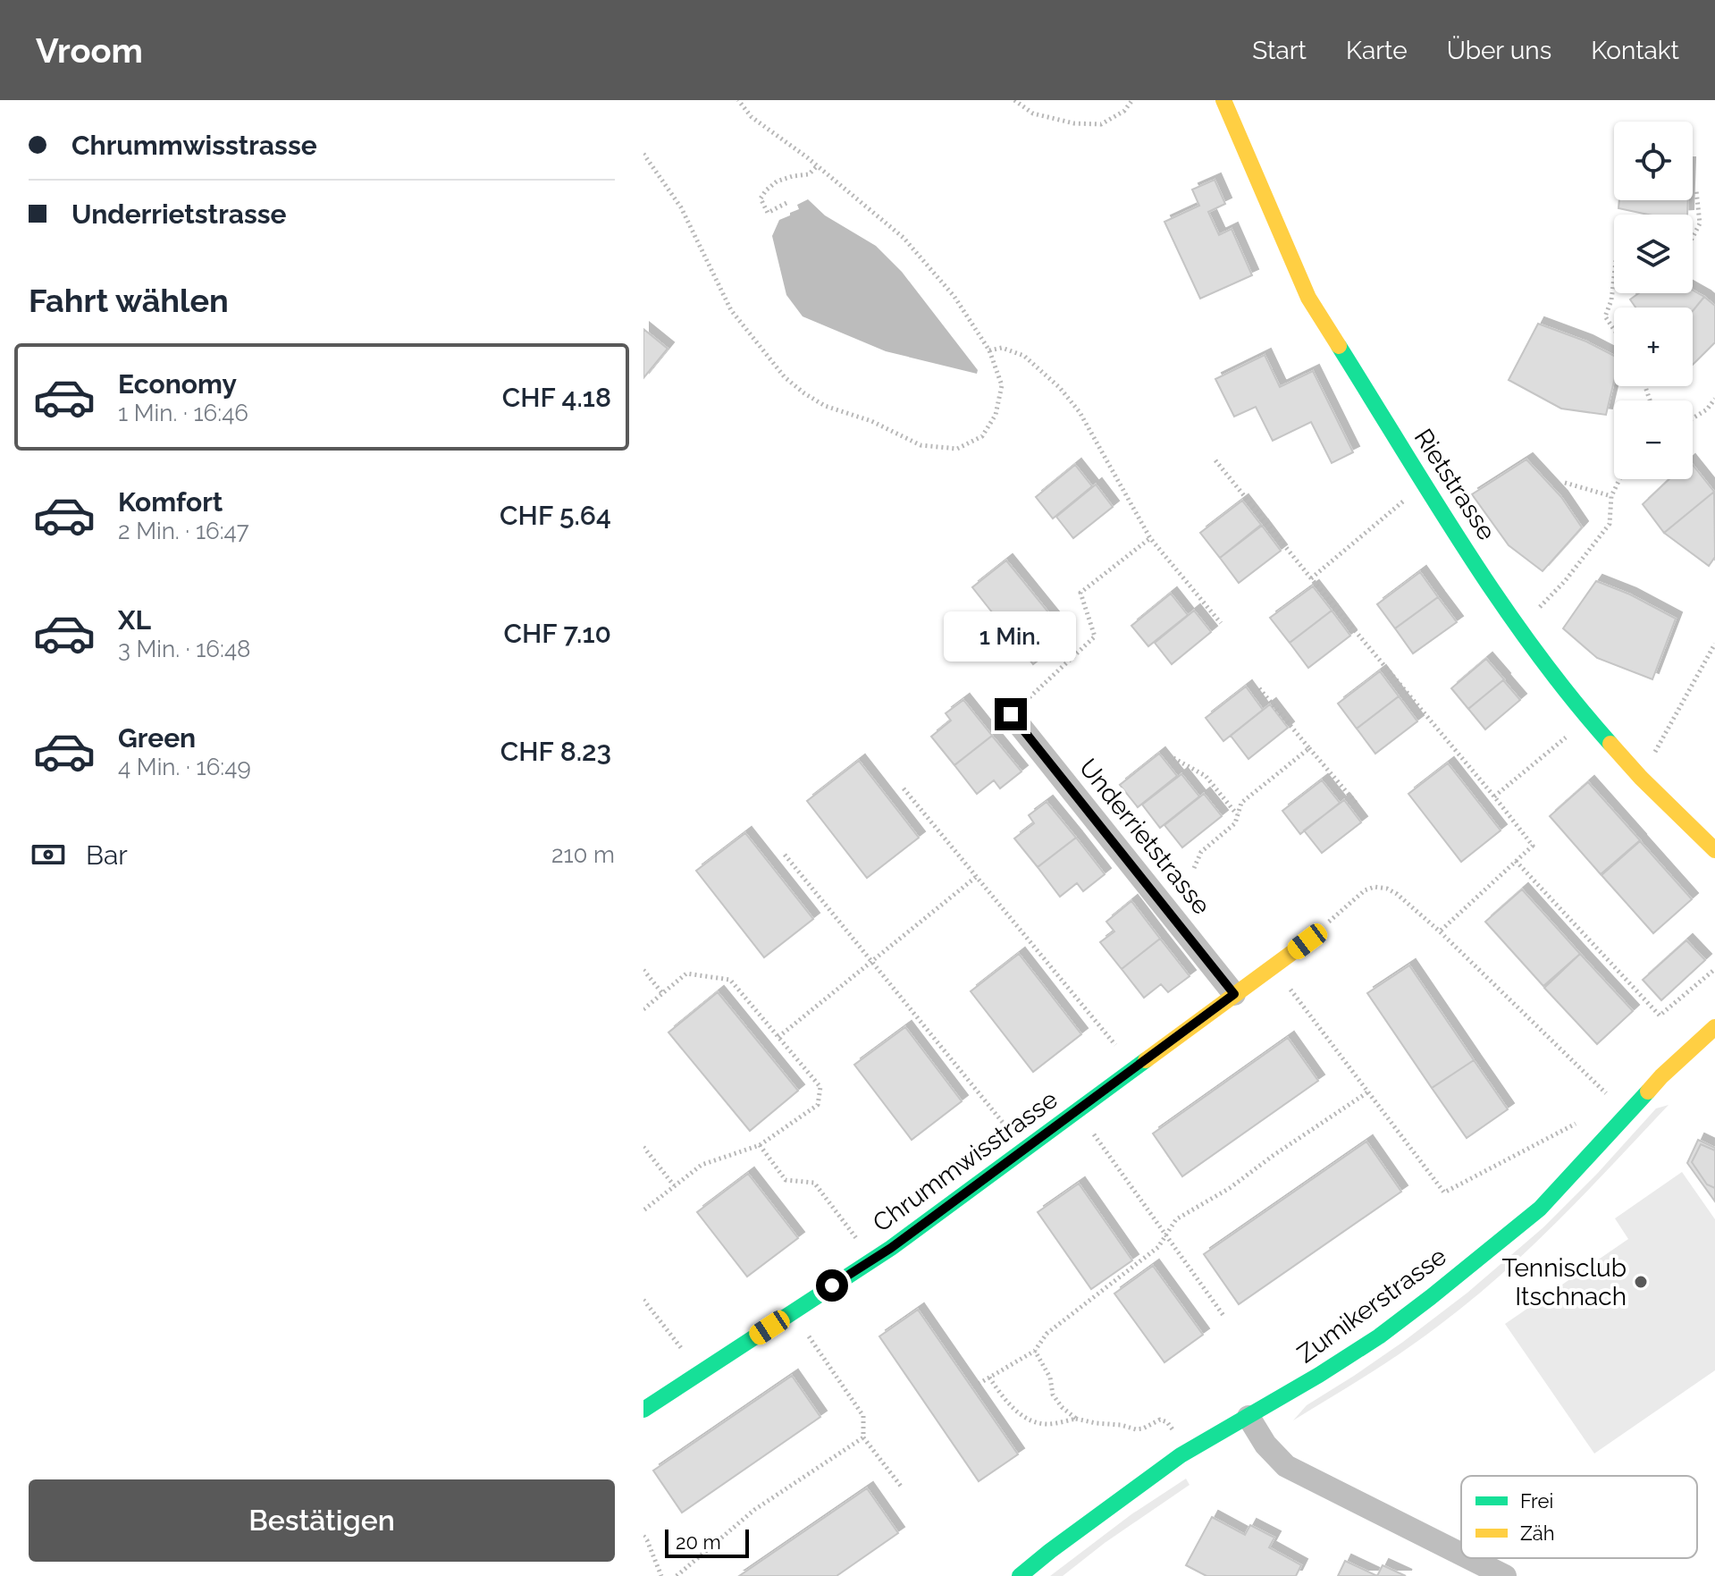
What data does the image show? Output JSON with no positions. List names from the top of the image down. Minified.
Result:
{"streets":{"street":["Rietstrasse","Underrietstrasse","Chrummwisstrasse","Zumikerstrasse"]},"crossings":[["Underrietstrasse","Chrummwisstrasse"]],"places":["Tennisclub Itschnach"],"legend":["Frei","Zäh"],"scale_bar":"20 m","page":{"header":"Vroom","nav":["Start","Karte","Über uns","Kontakt"],"banner":["Chrummwisstrasse","Underrietstrasse"],"map_buttons":["+","−"],"heading":"Fahrt wählen","list":[{"name":"Economy","note":"1 Min. · 16:46","value":"CHF 4.18"},{"name":"Komfort","note":"2 Min. · 16:47","value":"CHF 5.64"},{"name":"XL","note":"3 Min. · 16:48","value":"CHF 7.10"},{"name":"Green","note":"4 Min. · 16:49","value":"CHF 8.23"}],"bubble":"1 Min.","pay":["Bar","210 m"],"buttons":"Bestätigen","scale":"20 m"}}
